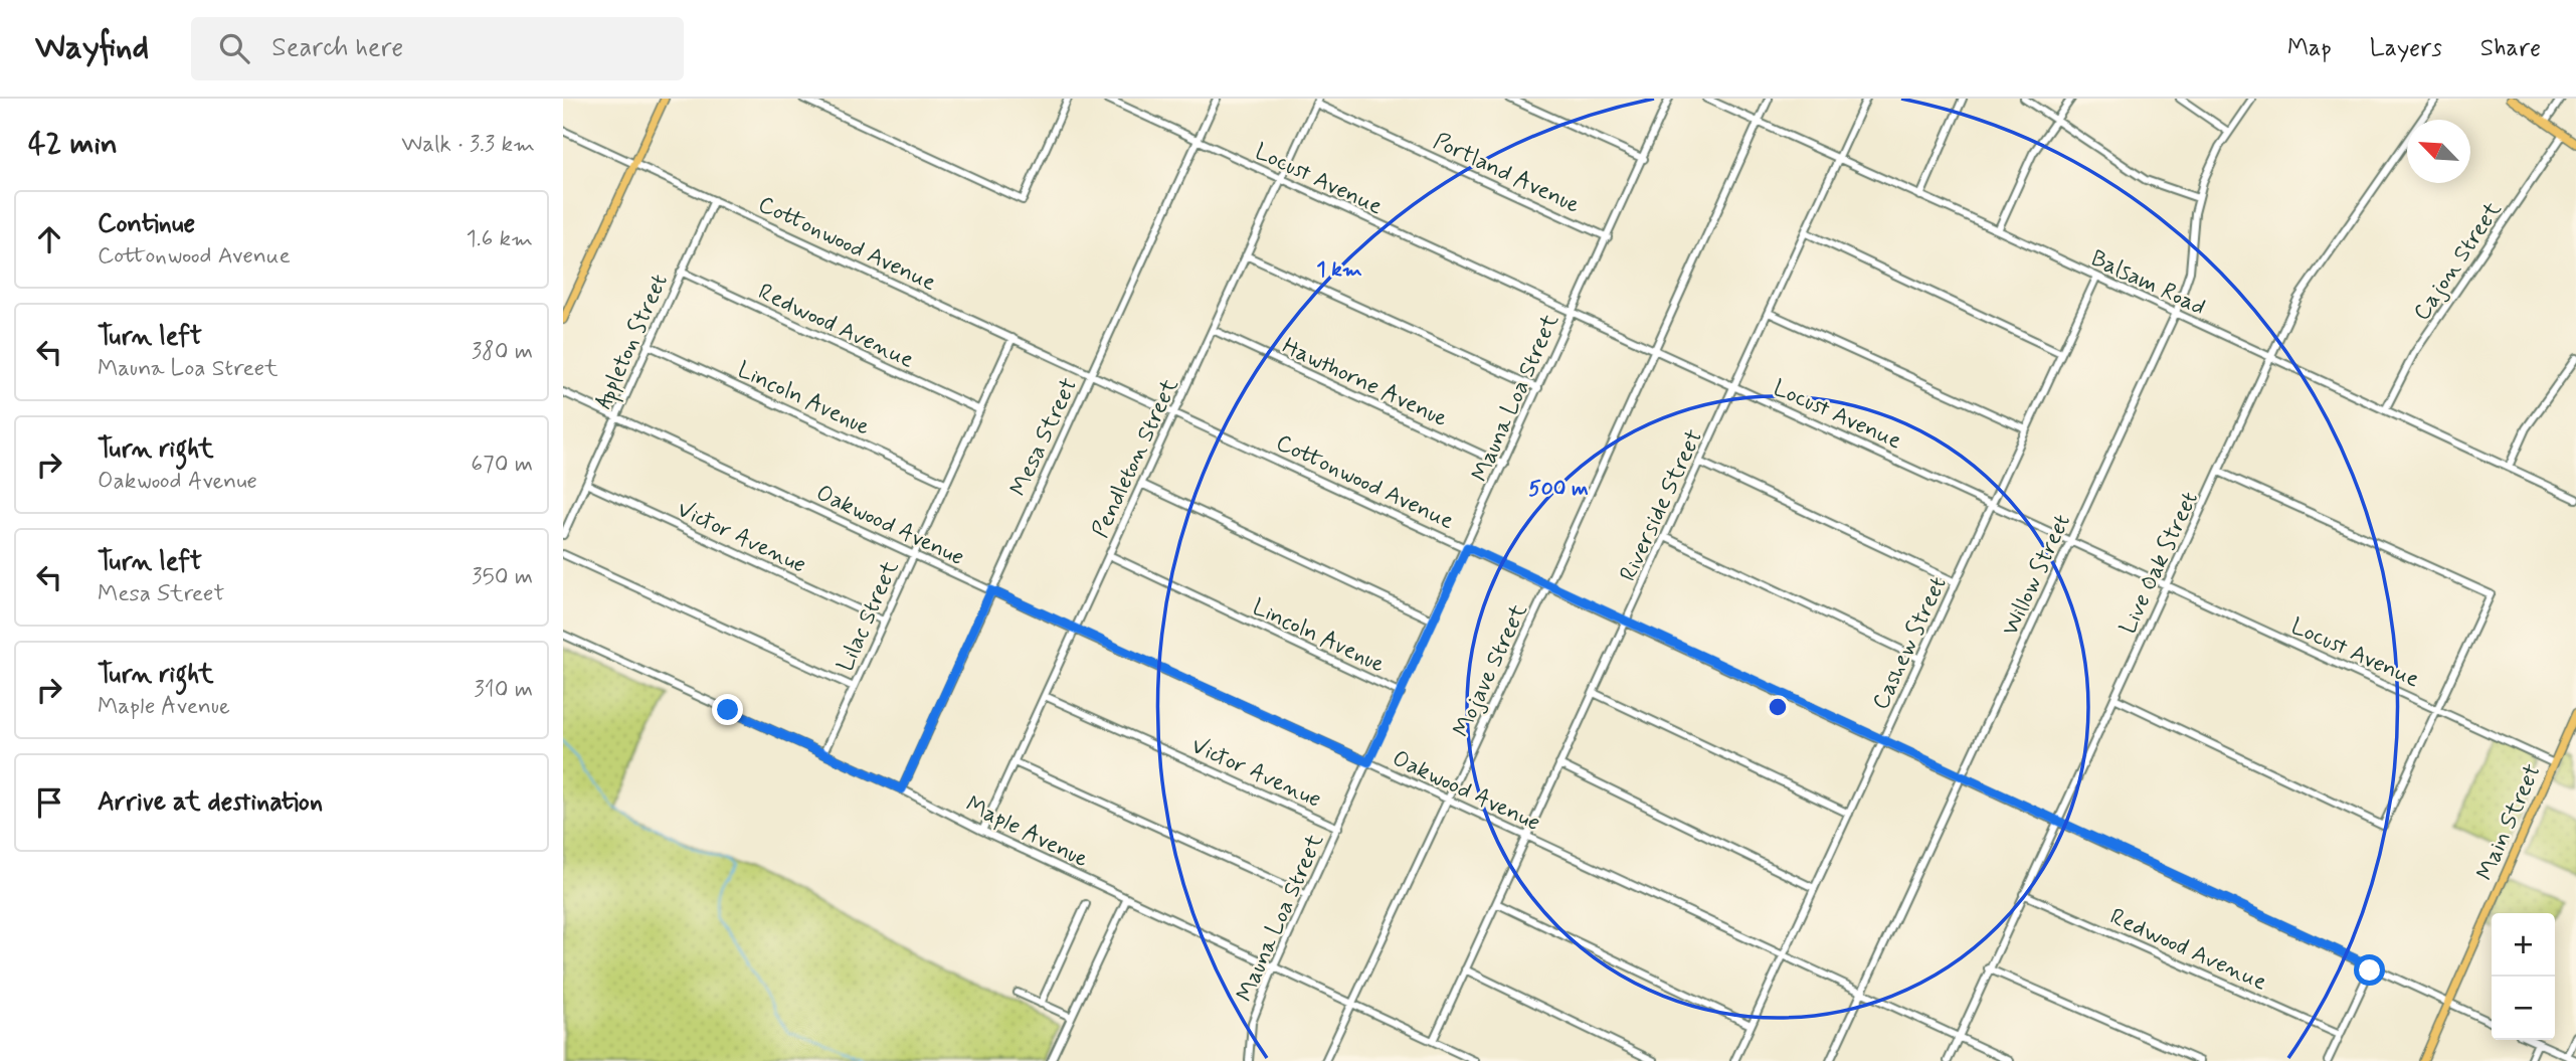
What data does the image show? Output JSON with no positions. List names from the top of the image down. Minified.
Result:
{"streets":{"main road":["Main Street"],"street":["Portland Avenue","Locust Avenue","Cottonwood Avenue","Cajon Street","Balsam Road","Redwood Avenue","Appleton Street","Hawthorne Avenue","Lincoln Avenue","Mauna Loa Street","Mesa Street","Pendleton Street","Riverside Street","Oakwood Avenue","Victor Avenue","Live Oak Street","Willow Street","Lilac Street","Cashew Street","Mojave Street","Maple Avenue"]},"crossings":[["Portland Avenue","Mauna Loa Street"],["Portland Avenue","Pendleton Street"],["Locust Avenue","Mauna Loa Street"],["Locust Avenue","Mesa Street"],["Locust Avenue","Pendleton Street"],["Locust Avenue","Riverside Street"],["Locust Avenue","Live Oak Street"],["Locust Avenue","Willow Street"],["Locust Avenue","Cashew Street"],["Locust Avenue","Mojave Street"],["Locust Avenue","Main Street"],["Cottonwood Avenue","Appleton Street"],["Cottonwood Avenue","Mauna Loa Street"],["Cottonwood Avenue","Mesa Street"],["Cottonwood Avenue","Pendleton Street"],["Cottonwood Avenue","Riverside Street"],["Cottonwood Avenue","Live Oak Street"],["Cottonwood Avenue","Willow Street"],["Cottonwood Avenue","Lilac Street"],["Cottonwood Avenue","Cashew Street"],["Cottonwood Avenue","Mojave Street"],["Cottonwood Avenue","Main Street"],["Cajon Street","Balsam Road"],["Balsam Road","Riverside Street"],["Balsam Road","Live Oak Street"],["Balsam Road","Willow Street"],["Balsam Road","Cashew Street"],["Balsam Road","Mojave Street"],["Redwood Avenue","Appleton Street"],["Redwood Avenue","Live Oak Street"],["Redwood Avenue","Lilac Street"],["Appleton Street","Lincoln Avenue"],["Appleton Street","Oakwood Avenue"],["Appleton Street","Victor Avenue"],["Hawthorne Avenue","Mauna Loa Street"],["Hawthorne Avenue","Pendleton Street"],["Lincoln Avenue","Mauna Loa Street"],["Lincoln Avenue","Pendleton Street"],["Lincoln Avenue","Lilac Street"],["Mauna Loa Street","Oakwood Avenue"],["Mauna Loa Street","Victor Avenue"],["Mauna Loa Street","Maple Avenue"],["Mesa Street","Oakwood Avenue"],["Mesa Street","Maple Avenue"],["Pendleton Street","Oakwood Avenue"],["Pendleton Street","Victor Avenue"],["Pendleton Street","Maple Avenue"],["Riverside Street","Oakwood Avenue"],["Riverside Street","Maple Avenue"],["Oakwood Avenue","Live Oak Street"],["Oakwood Avenue","Willow Street"],["Oakwood Avenue","Lilac Street"],["Oakwood Avenue","Cashew Street"],["Oakwood Avenue","Mojave Street"],["Victor Avenue","Lilac Street"],["Lilac Street","Maple Avenue"],["Mojave Street","Maple Avenue"]],"north":"top left","page":{"header":"Wayfind","search":"Search here","nav":["Map","Layers","Share"],"heading":["42 min","Walk · 3.3 km"],"list":[["Continue","Cottonwood Avenue","1.6 km"],["Turn left","Mauna Loa Street","380 m"],["Turn right","Oakwood Avenue","670 m"],["Turn left","Mesa Street","350 m"],["Turn right","Maple Avenue","310 m"],"Arrive at destination"],"map_buttons":["+","−"]},"rings":["1 km","500 m"]}
